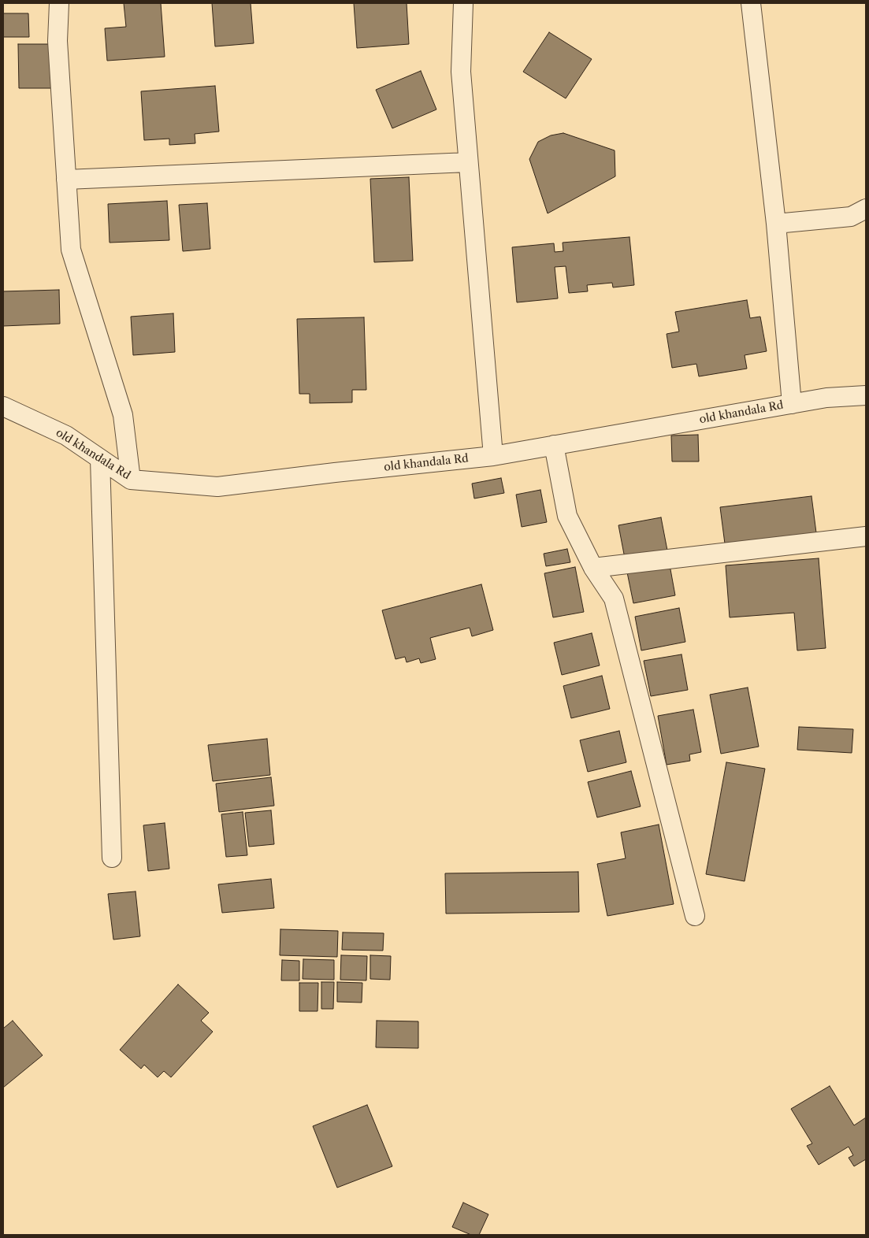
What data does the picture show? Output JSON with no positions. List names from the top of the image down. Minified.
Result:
{"streets":{"street":["old khandala Rd"]}}
